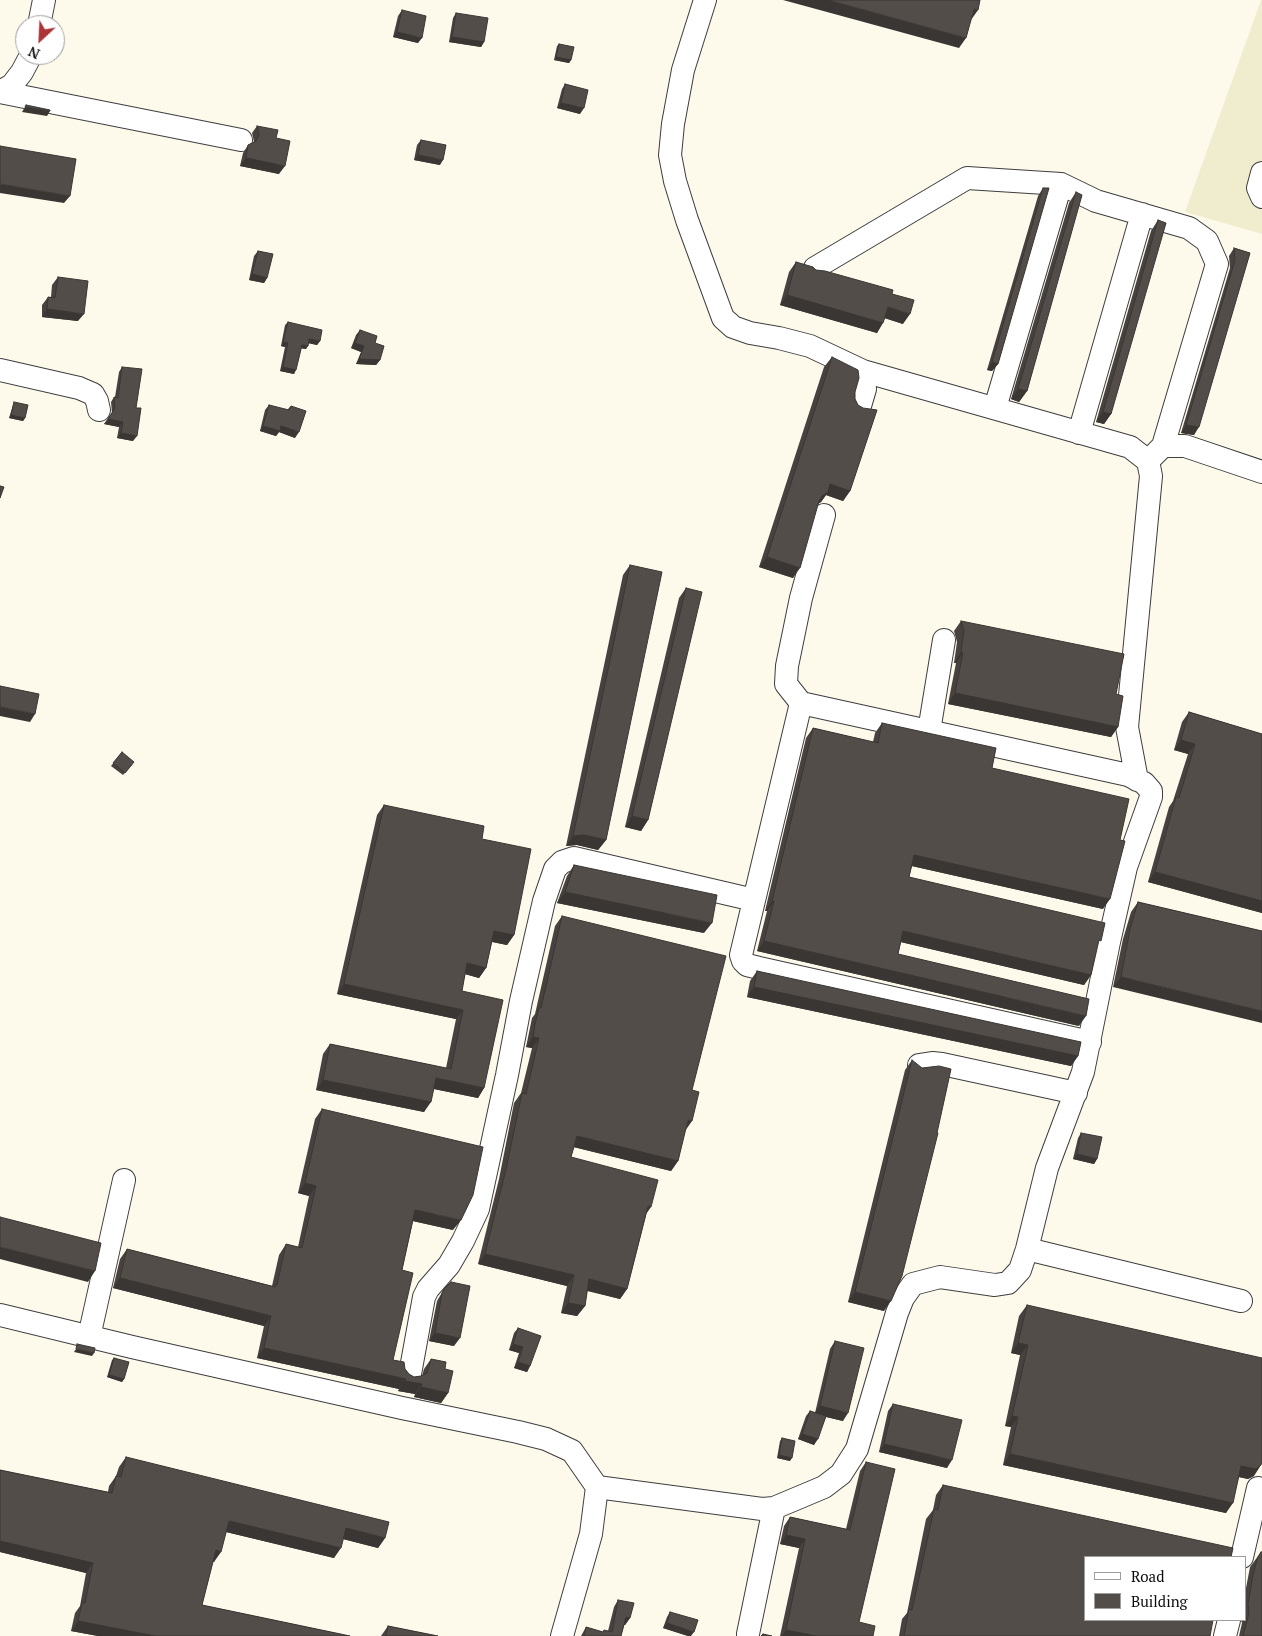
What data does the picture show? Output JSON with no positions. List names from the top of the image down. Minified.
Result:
{"legend":["Road","Building"],"north":"bottom left"}
